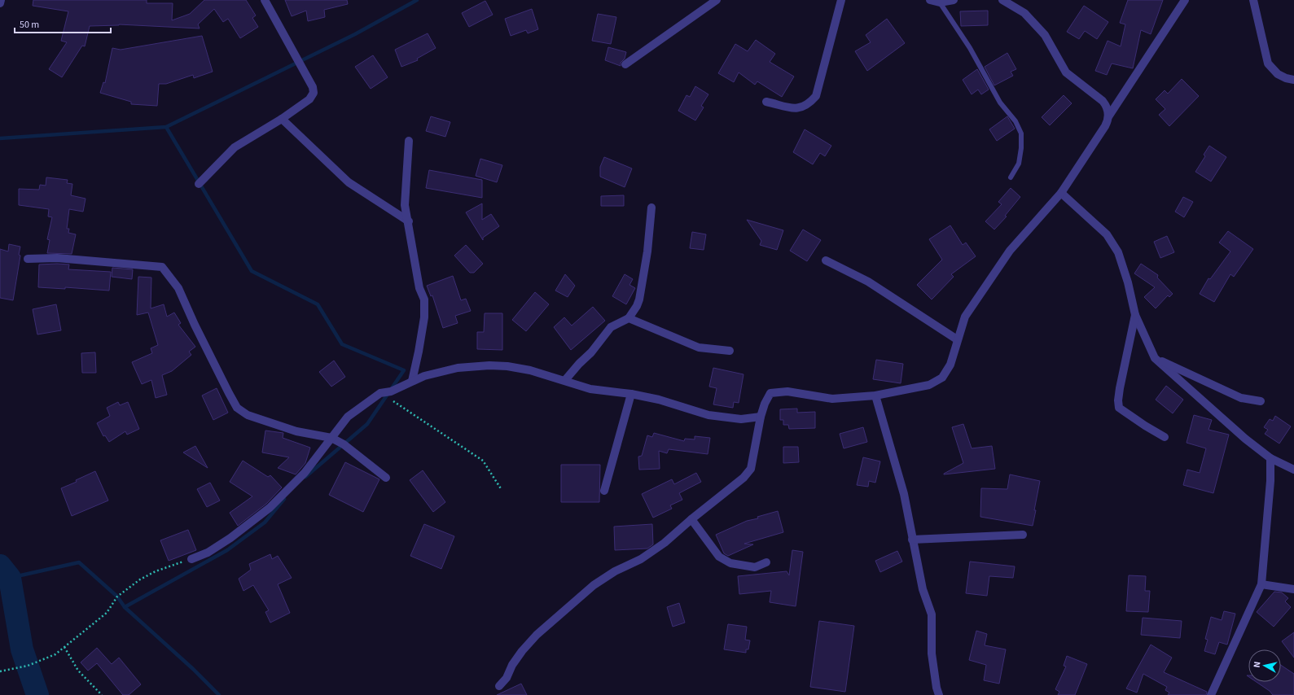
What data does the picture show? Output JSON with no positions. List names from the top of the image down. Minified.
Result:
{"scale_bar":"50 m","north":"left"}
